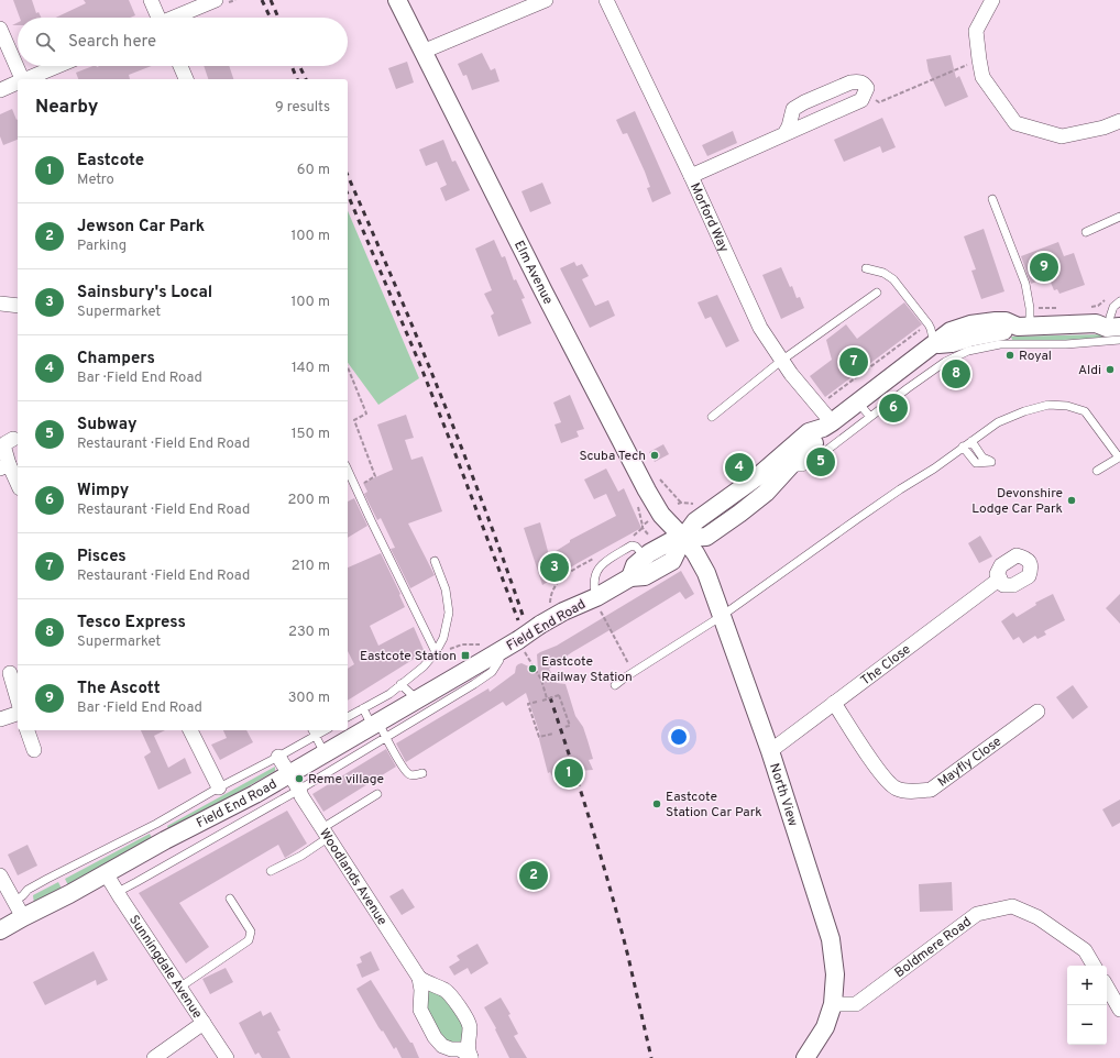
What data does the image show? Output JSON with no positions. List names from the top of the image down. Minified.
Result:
{"streets":{"street":["Morford Way","Elm Avenue","Field End Road","The Close","Mayfly Close","North View","Woodlands Avenue","Boldmere Road","Sunningdale Avenue"]},"crossings":[["Morford Way","Field End Road"],["Elm Avenue","Field End Road"],["Elm Avenue","North View"],["Field End Road","North View"],["Field End Road","Woodlands Avenue"],["Field End Road","Sunningdale Avenue"],["The Close","Mayfly Close"],["The Close","North View"],["North View","Boldmere Road"]],"places":{"other":["Royal","Aldi","Scuba Tech","Devonshire Lodge Car Park","Eastcote Railway Station","Reme village","Eastcote Station Car Park"],"transit":["Eastcote Station"]},"page":{"search":"Search here","heading":["Nearby","9 results"],"list":[{"mark":"1","name":"Eastcote","note":"Metro","value":"60 m"},{"mark":"2","name":"Jewson Car Park","note":"Parking","value":"100 m"},{"mark":"3","name":"Sainsbury's Local","note":"Supermarket","value":"100 m"},{"mark":"4","name":"Champers","note":"Bar · Field End Road","value":"140 m"},{"mark":"5","name":"Subway","note":"Restaurant · Field End Road","value":"150 m"},{"mark":"6","name":"Wimpy","note":"Restaurant · Field End Road","value":"200 m"},{"mark":"7","name":"Pisces","note":"Restaurant · Field End Road","value":"210 m"},{"mark":"8","name":"Tesco Express","note":"Supermarket","value":"230 m"},{"mark":"9","name":"The Ascott","note":"Bar · Field End Road","value":"300 m"}],"pins":["9","7","8","6","5","4","3","1","2"],"map_buttons":["+","−"]}}
